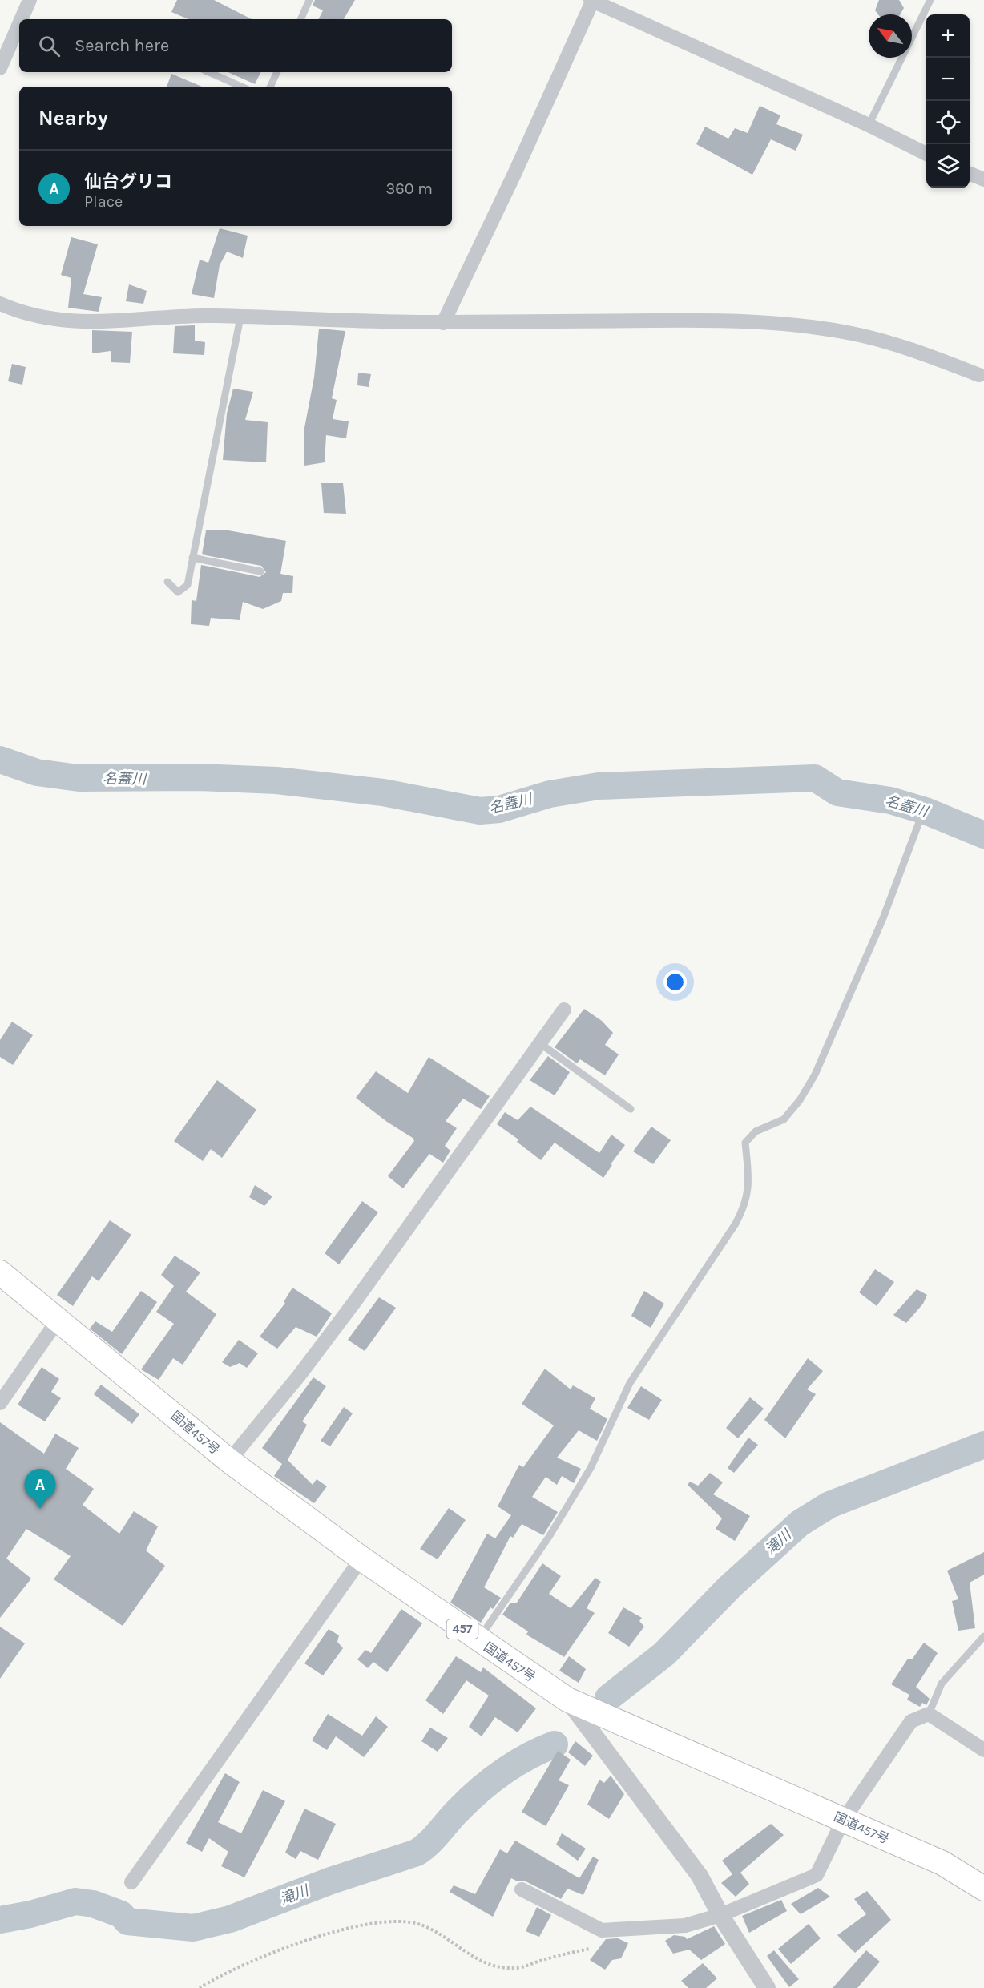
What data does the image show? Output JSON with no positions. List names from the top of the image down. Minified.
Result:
{"streets":{"highway":["国道457号","457"]},"water":["名蓋川","滝川"],"north":"top left","page":{"map_buttons":["+","−"],"search":"Search here","heading":"Nearby","list":[{"mark":"A","name":"仙台グリコ","note":"Place","value":"360 m"}],"pins":"A"}}
